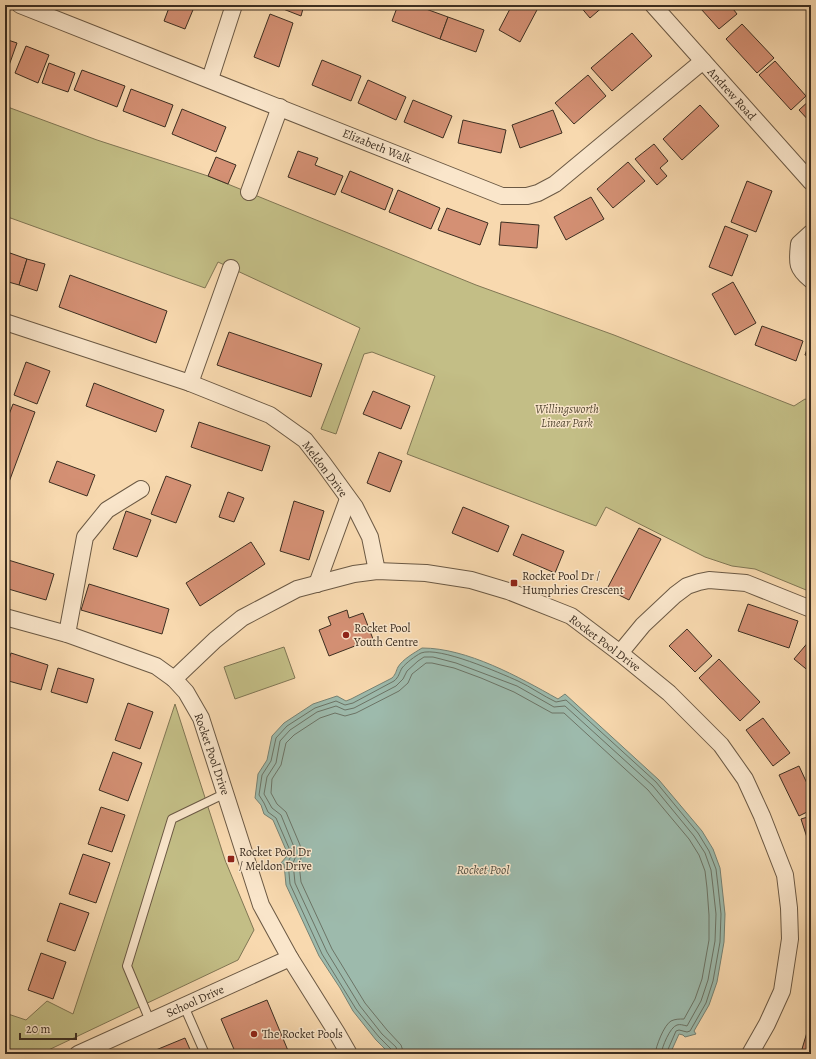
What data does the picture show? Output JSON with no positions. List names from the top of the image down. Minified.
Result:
{"streets":{"street":["Andrew Road","Elizabeth Walk","Meldon Drive","Rocket Pool Drive","School Drive"]},"crossings":[["Andrew Road","Elizabeth Walk"],["Meldon Drive","Rocket Pool Drive"],["Rocket Pool Drive","School Drive"]],"water":["Rocket Pool"],"parks":["Willingsworth Linear Park"],"places":{"transit":["Rocket Pool Dr / Humphries Crescent","Rocket Pool Dr / Meldon Drive"],"other":["Rocket Pool Youth Centre","The Rocket Pools"]},"scale_bar":"20 m"}
